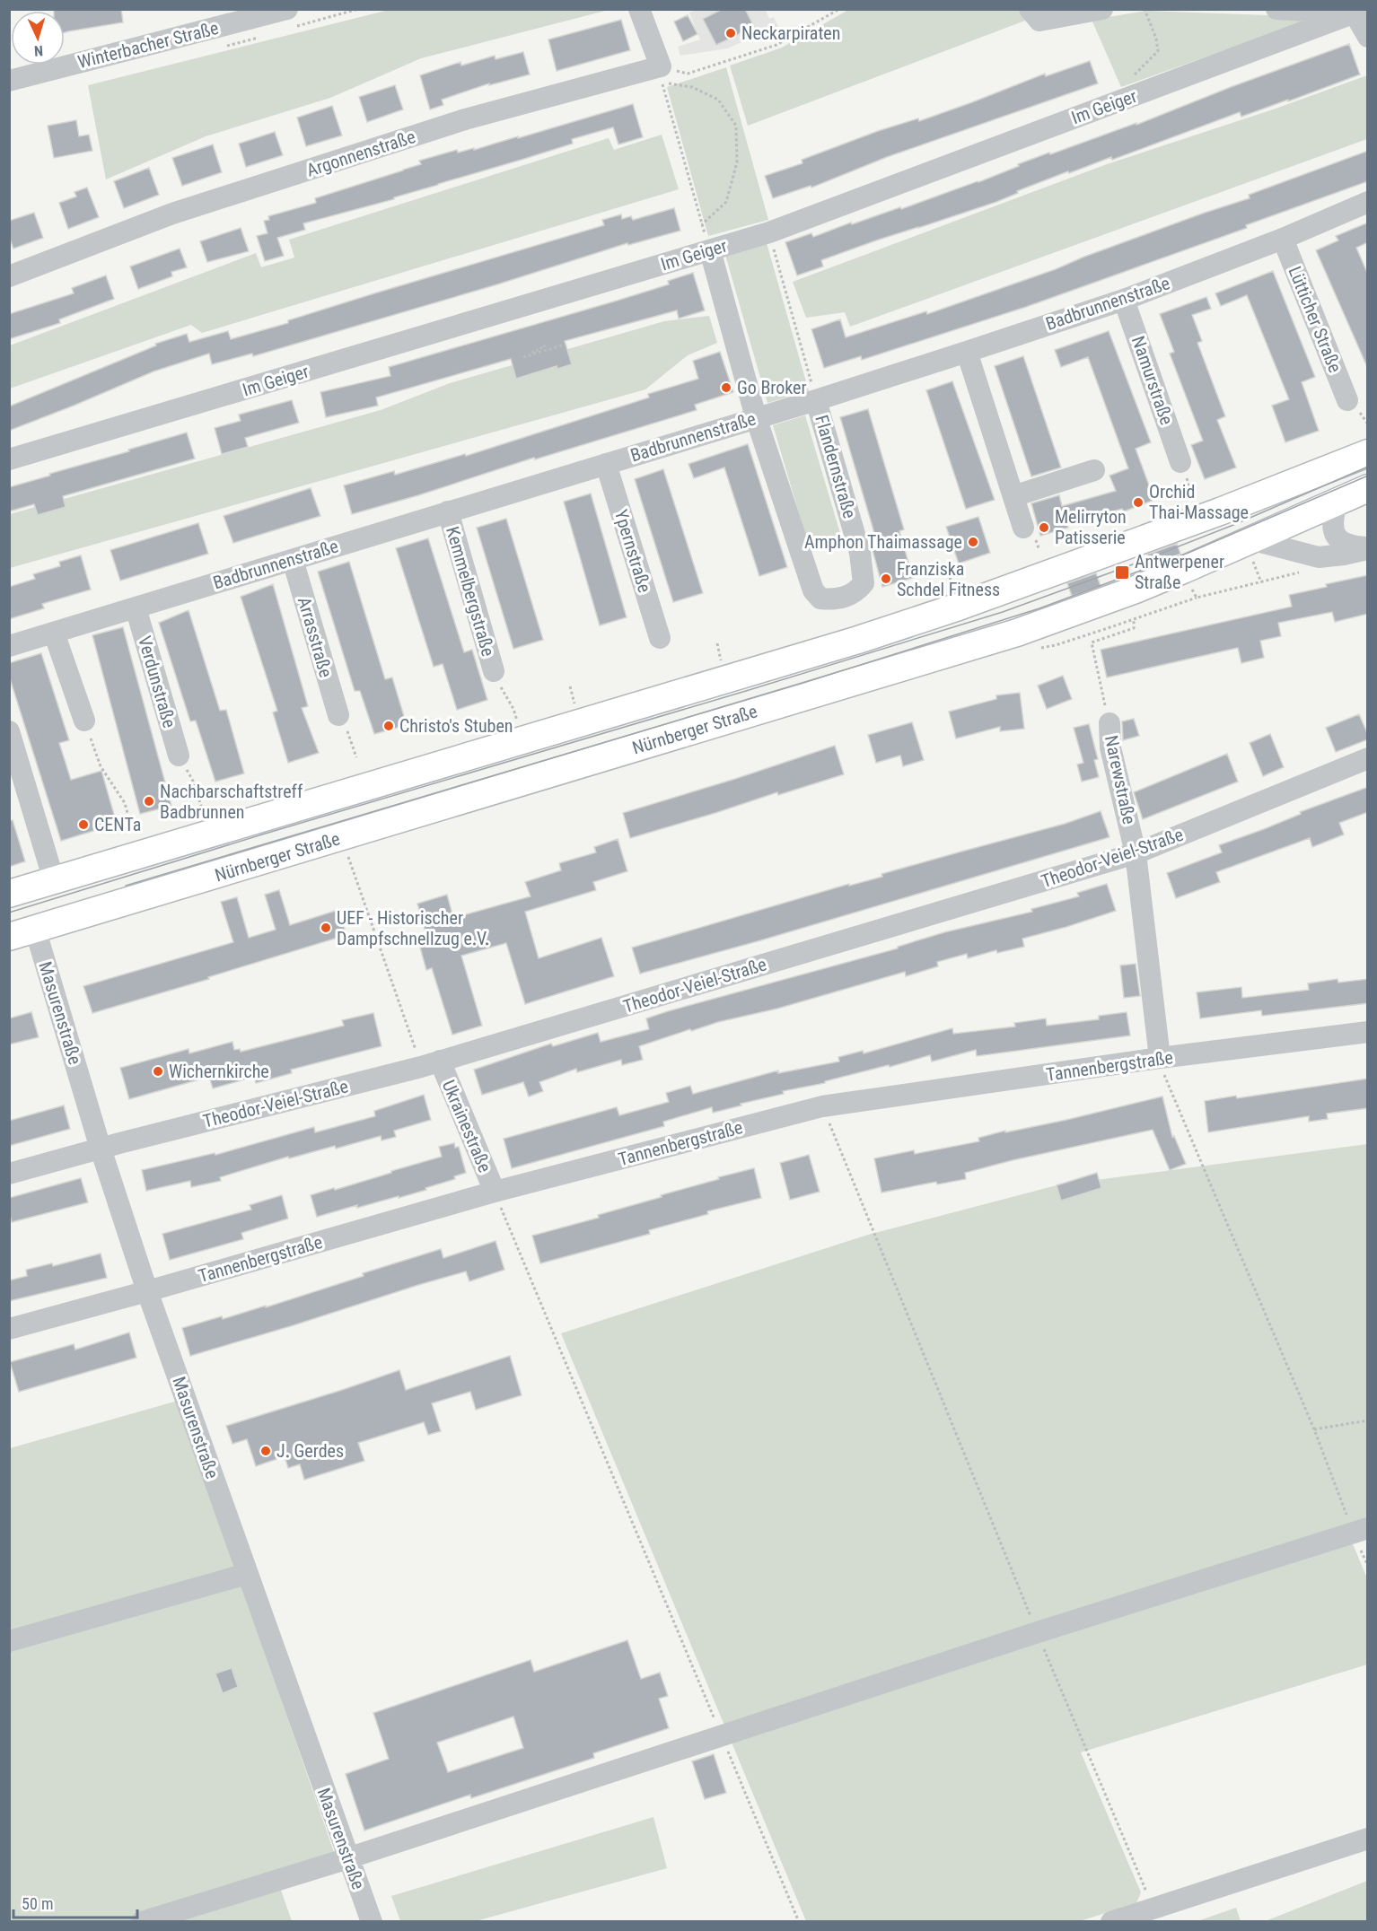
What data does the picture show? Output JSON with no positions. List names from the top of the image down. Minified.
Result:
{"streets":{"main road":["Nürnberger Straße"],"street":["Winterbacher Straße","Im Geiger","Argonnenstraße","Badbrunnenstraße","Lütticher Straße","Namurstraße","Flandernstraße","Ypernstraße","Kemmelbergstraße","Arrasstraße","Verdunstraße","Narewstraße","Theodor-Veiel-Straße","Masurenstraße","Tannenbergstraße","Ukrainestraße"]},"crossings":[["Im Geiger","Flandernstraße"],["Badbrunnenstraße","Lütticher Straße"],["Badbrunnenstraße","Namurstraße"],["Badbrunnenstraße","Flandernstraße"],["Badbrunnenstraße","Ypernstraße"],["Badbrunnenstraße","Kemmelbergstraße"],["Badbrunnenstraße","Arrasstraße"],["Badbrunnenstraße","Verdunstraße"],["Nürnberger Straße","Masurenstraße"],["Nürnberger Straße","Ukrainestraße"],["Narewstraße","Theodor-Veiel-Straße"],["Narewstraße","Tannenbergstraße"],["Theodor-Veiel-Straße","Masurenstraße"],["Theodor-Veiel-Straße","Ukrainestraße"],["Masurenstraße","Tannenbergstraße"],["Tannenbergstraße","Ukrainestraße"]],"places":{"other":["Neckarpiraten","Go Broker","Orchid Thai-Massage","Melirryton Patisserie","Amphon Thaimassage","Franziska Schdel Fitness","Christo's Stuben","Nachbarschaftstreff Badbrunnen","CENTa","UEF - Historischer Dampfschnellzug e.V.","Wichernkirche","J. Gerdes"],"transit":["Antwerpener Straße"]},"scale_bar":"50 m","north":"bottom"}
